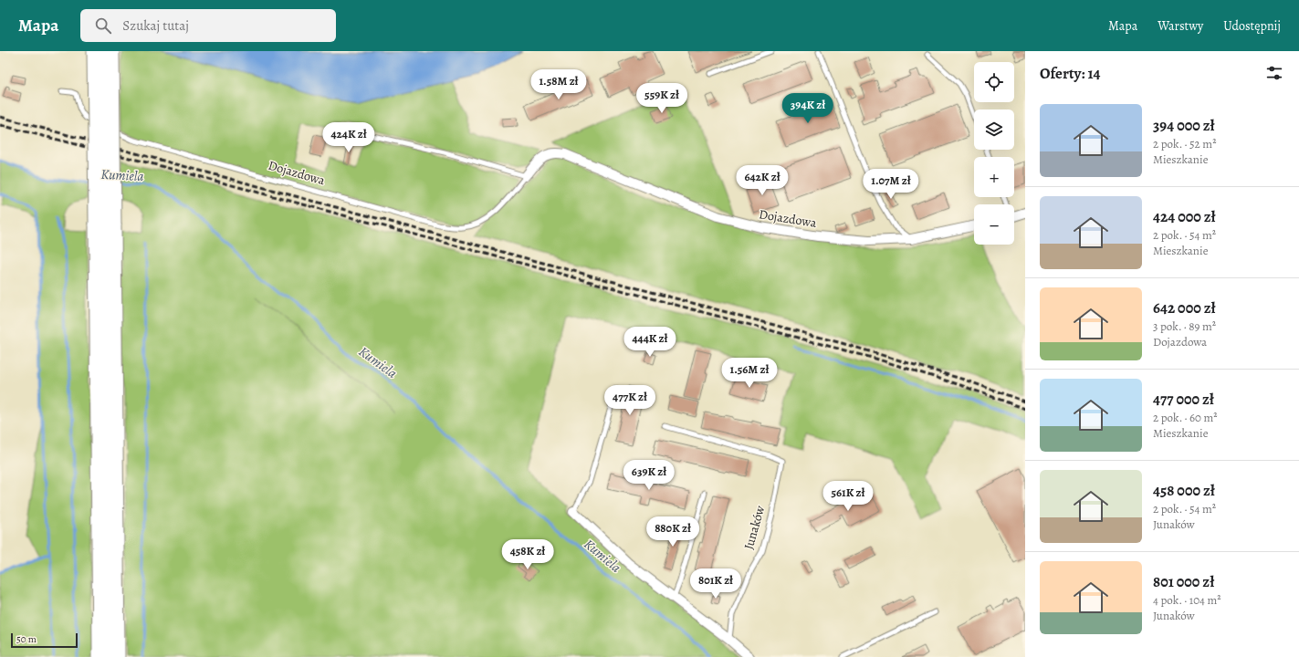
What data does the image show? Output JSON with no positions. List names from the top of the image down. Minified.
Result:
{"streets":{"street":["Dojazdowa"],"lane":["Junaków"]},"water":["Kumiela"],"scale_bar":"50 m","page":{"header":"Mapa","search":"Szukaj tutaj","nav":["Mapa","Warstwy","Udostępnij"],"heading":"Oferty: 14","map_buttons":["+","−"],"price":["1.58M zł","559K zł","394K zł","424K zł","642K zł","1.07M zł","444K zł","1.56M zł","477K zł","639K zł","561K zł","880K zł","458K zł","801K zł"],"list":[{"name":"394 000 zł","note":"2 pok. · 52 m² · Mieszkanie"},{"name":"424 000 zł","note":"2 pok. · 54 m² · Mieszkanie"},{"name":"642 000 zł","note":"3 pok. · 89 m² · Dojazdowa"},{"name":"477 000 zł","note":"2 pok. · 60 m² · Mieszkanie"},{"name":"458 000 zł","note":"2 pok. · 54 m² · Junaków"},{"name":"801 000 zł","note":"4 pok. · 104 m² · Junaków"}],"scale":"50 m"}}
